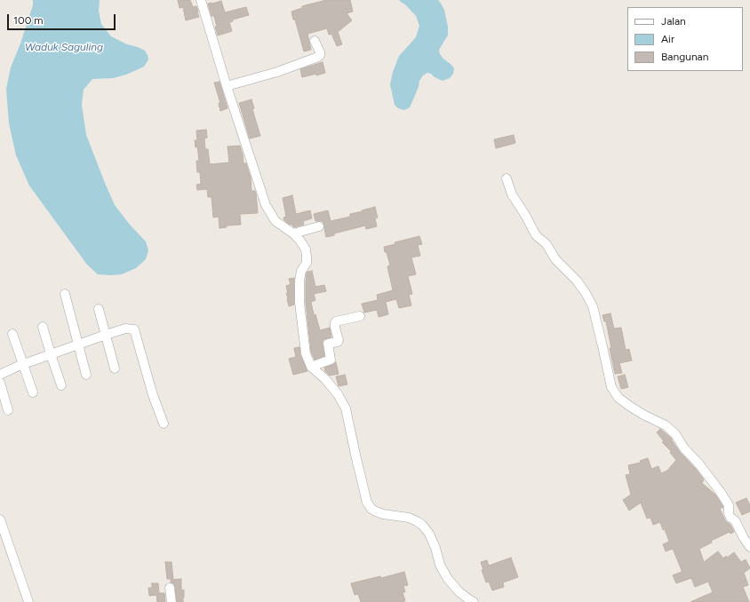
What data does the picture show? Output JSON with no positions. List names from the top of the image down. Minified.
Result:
{"water":["Waduk Saguling"],"legend":["Jalan","Air","Bangunan"],"scale_bar":"100 m"}
